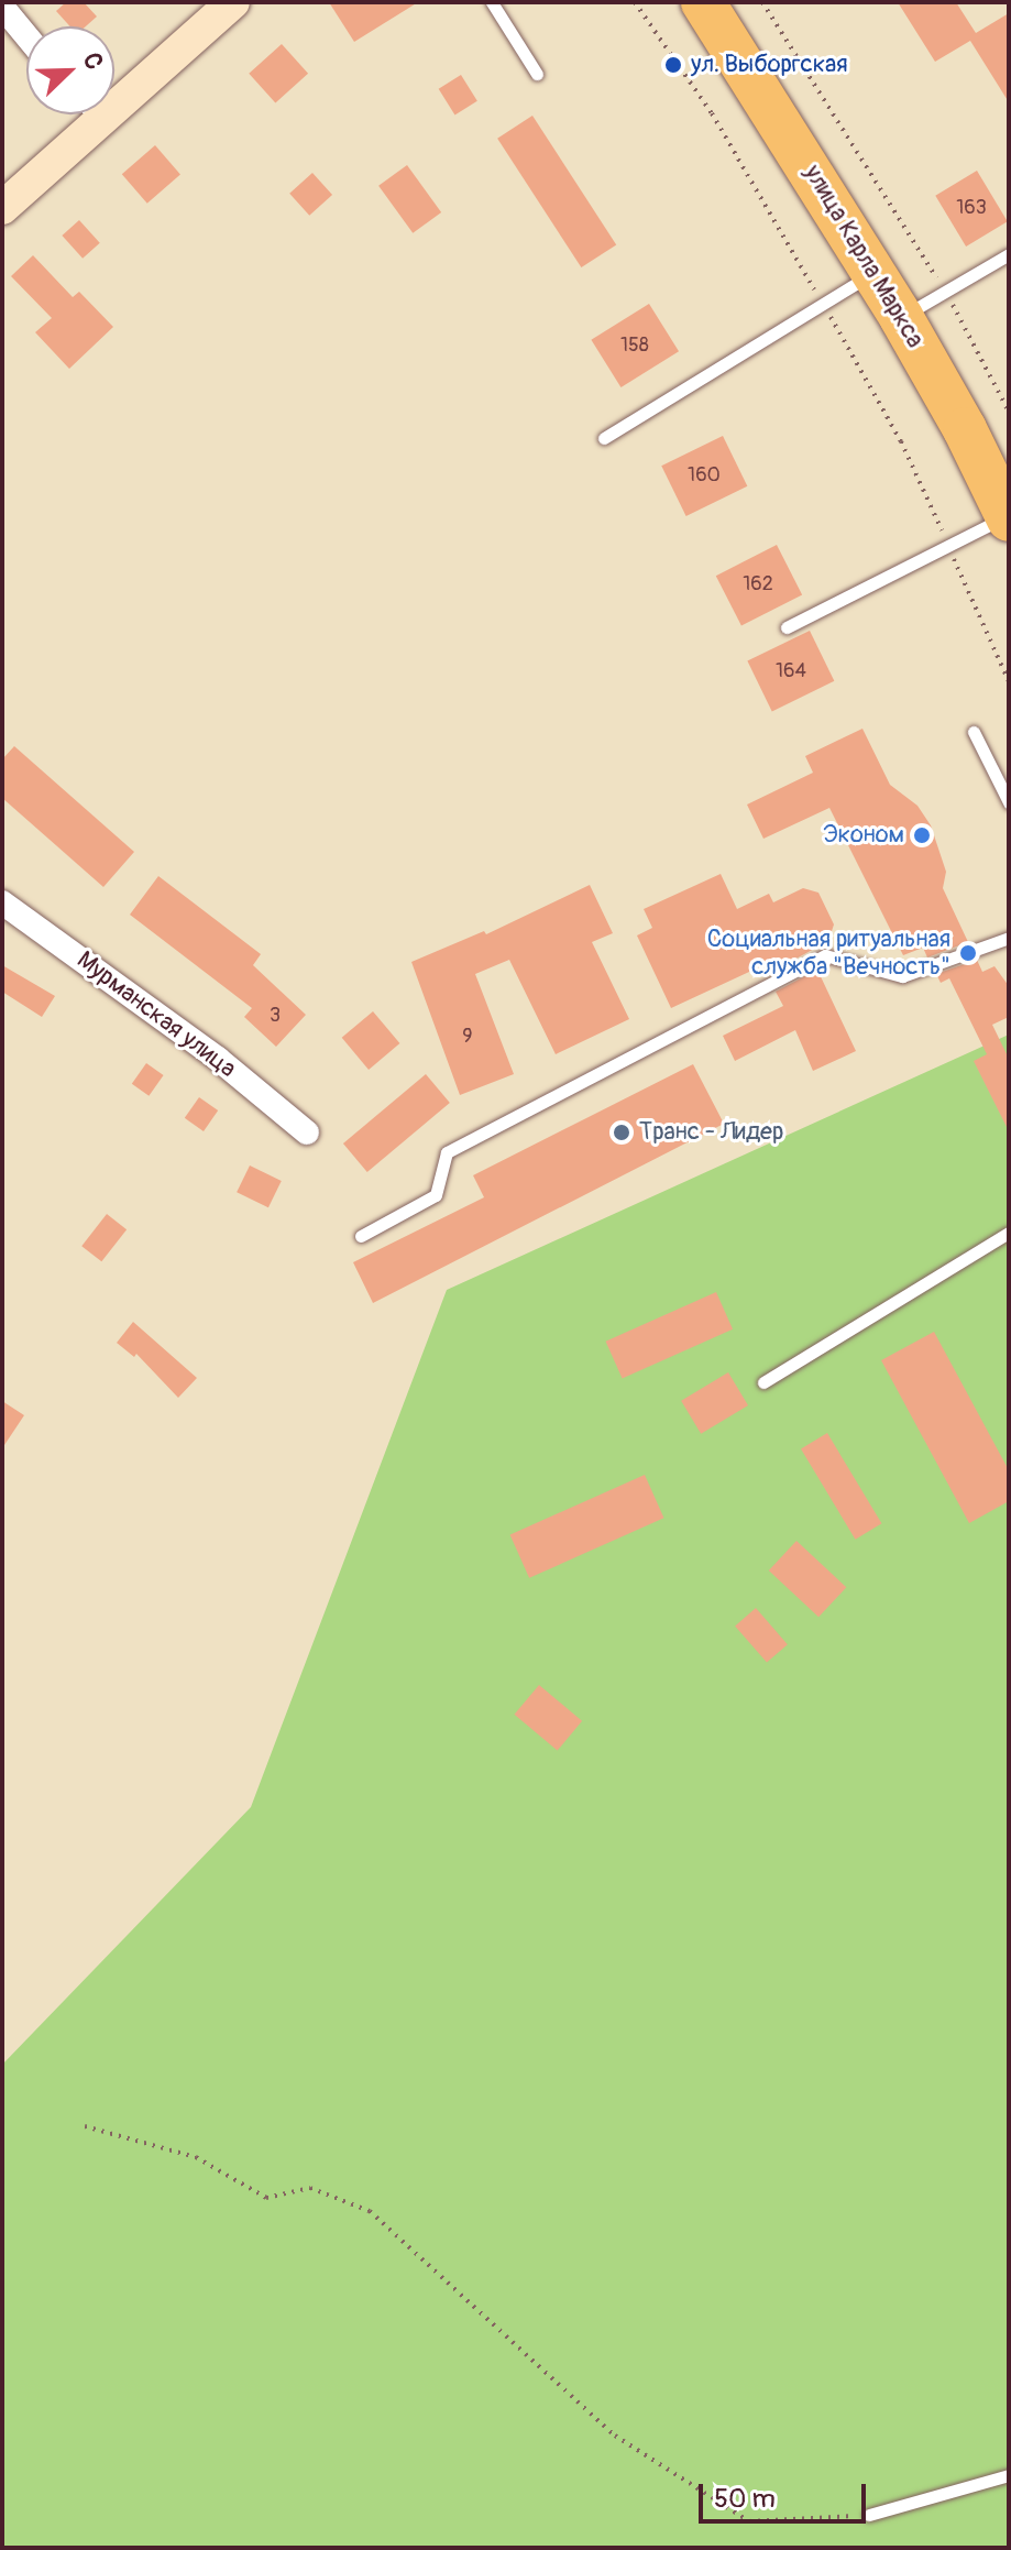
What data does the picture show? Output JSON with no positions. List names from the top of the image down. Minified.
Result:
{"streets":{"highway":["улица Карла Маркса"],"street":["Мурманская улица"]},"places":["ул. Выборгская","Эконом","Социальная ритуальная служба \"Вечность\"","Транс - Лидер"],"house_numbers":["163","158","160","162","164","3","9"],"scale_bar":"50 m","north":"top right"}
